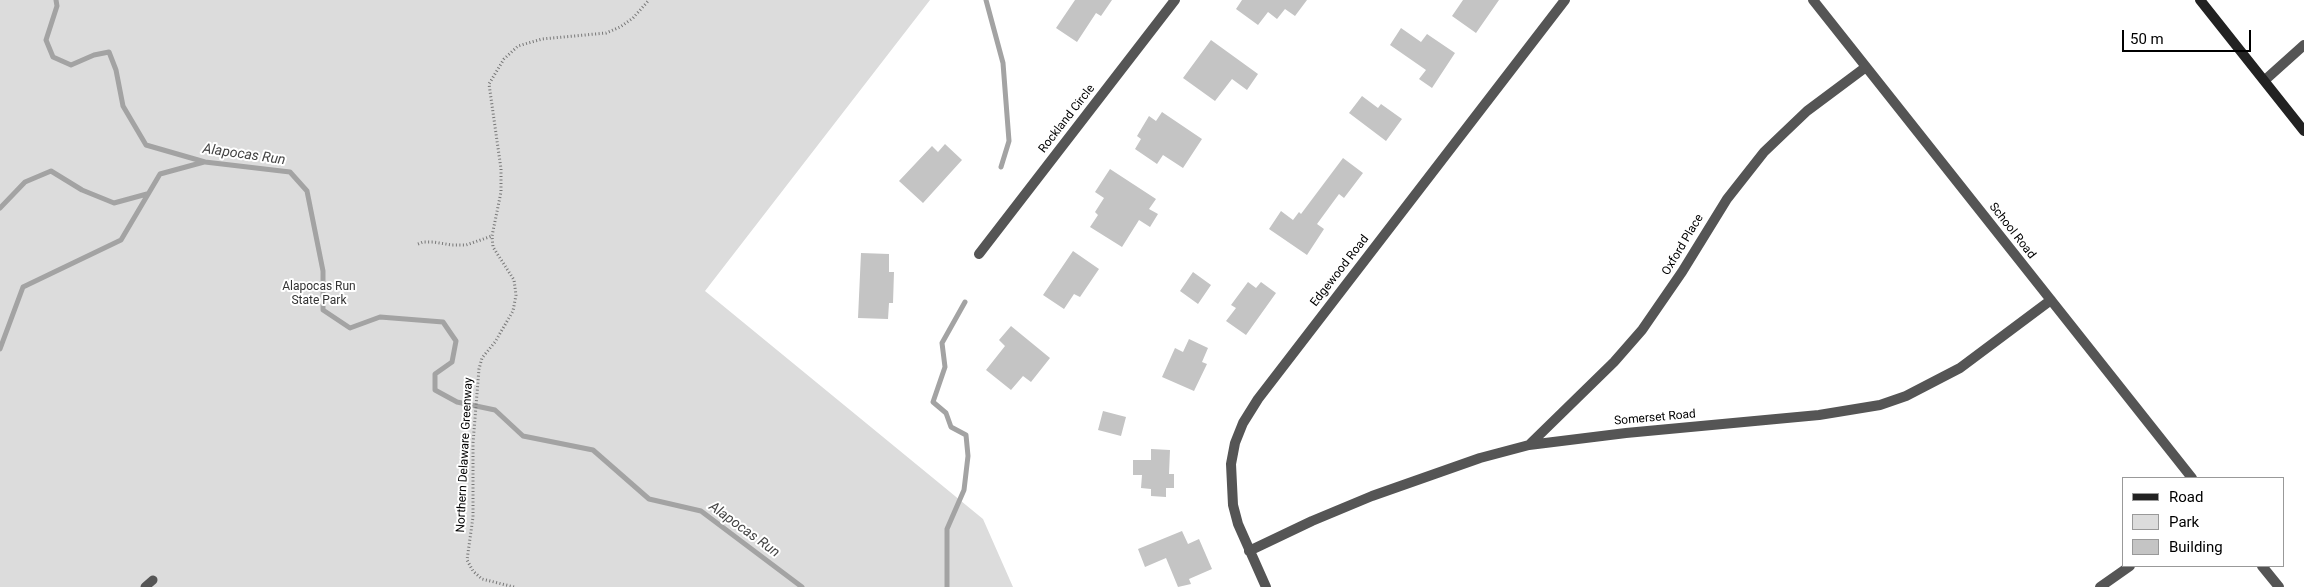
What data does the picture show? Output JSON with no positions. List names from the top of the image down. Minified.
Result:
{"streets":{"street":["Rockland Circle","School Road","Oxford Place","Edgewood Road","Somerset Road"],"path":["Northern Delaware Greenway"]},"crossings":[["School Road","Oxford Place"],["School Road","Somerset Road"],["Oxford Place","Somerset Road"],["Edgewood Road","Somerset Road"]],"water":["Alapocas Run"],"parks":["Alapocas Run State Park"],"legend":["Road","Park","Building"],"scale_bar":"50 m"}
